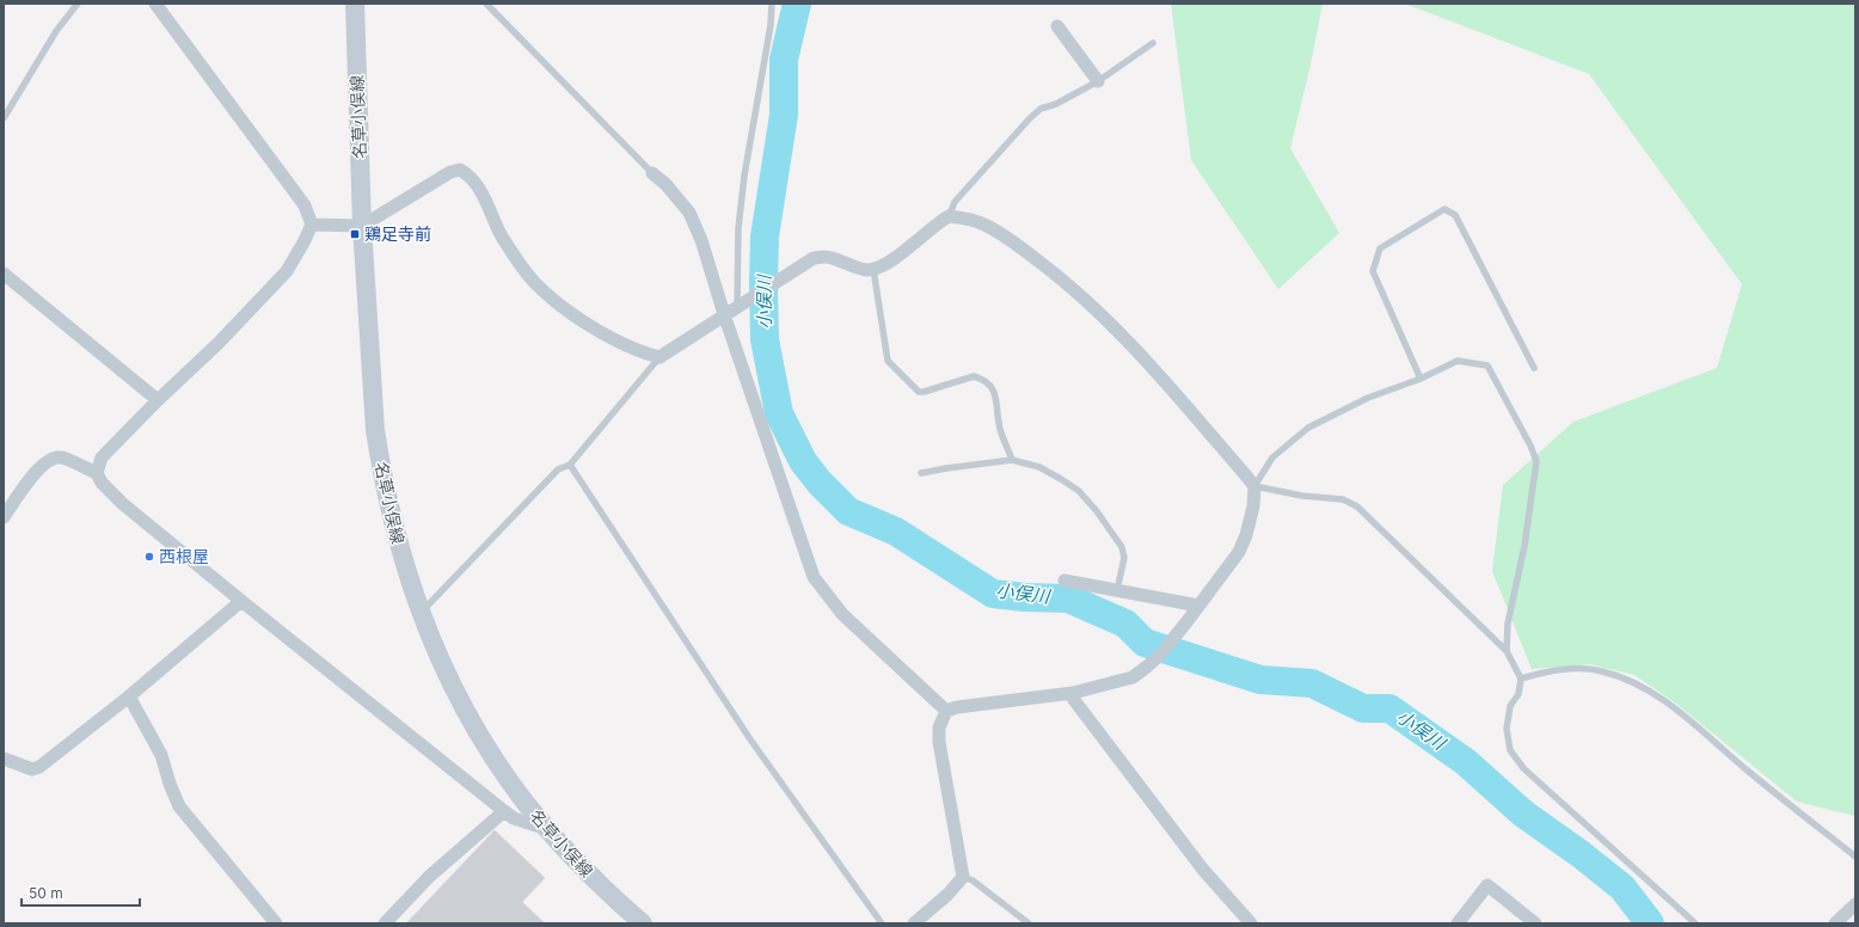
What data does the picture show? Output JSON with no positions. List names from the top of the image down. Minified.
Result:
{"streets":{"main road":["名草小俣線"]},"water":["小俣川"],"places":{"transit":["鶏足寺前"],"other":["西根屋"]},"scale_bar":"50 m"}
